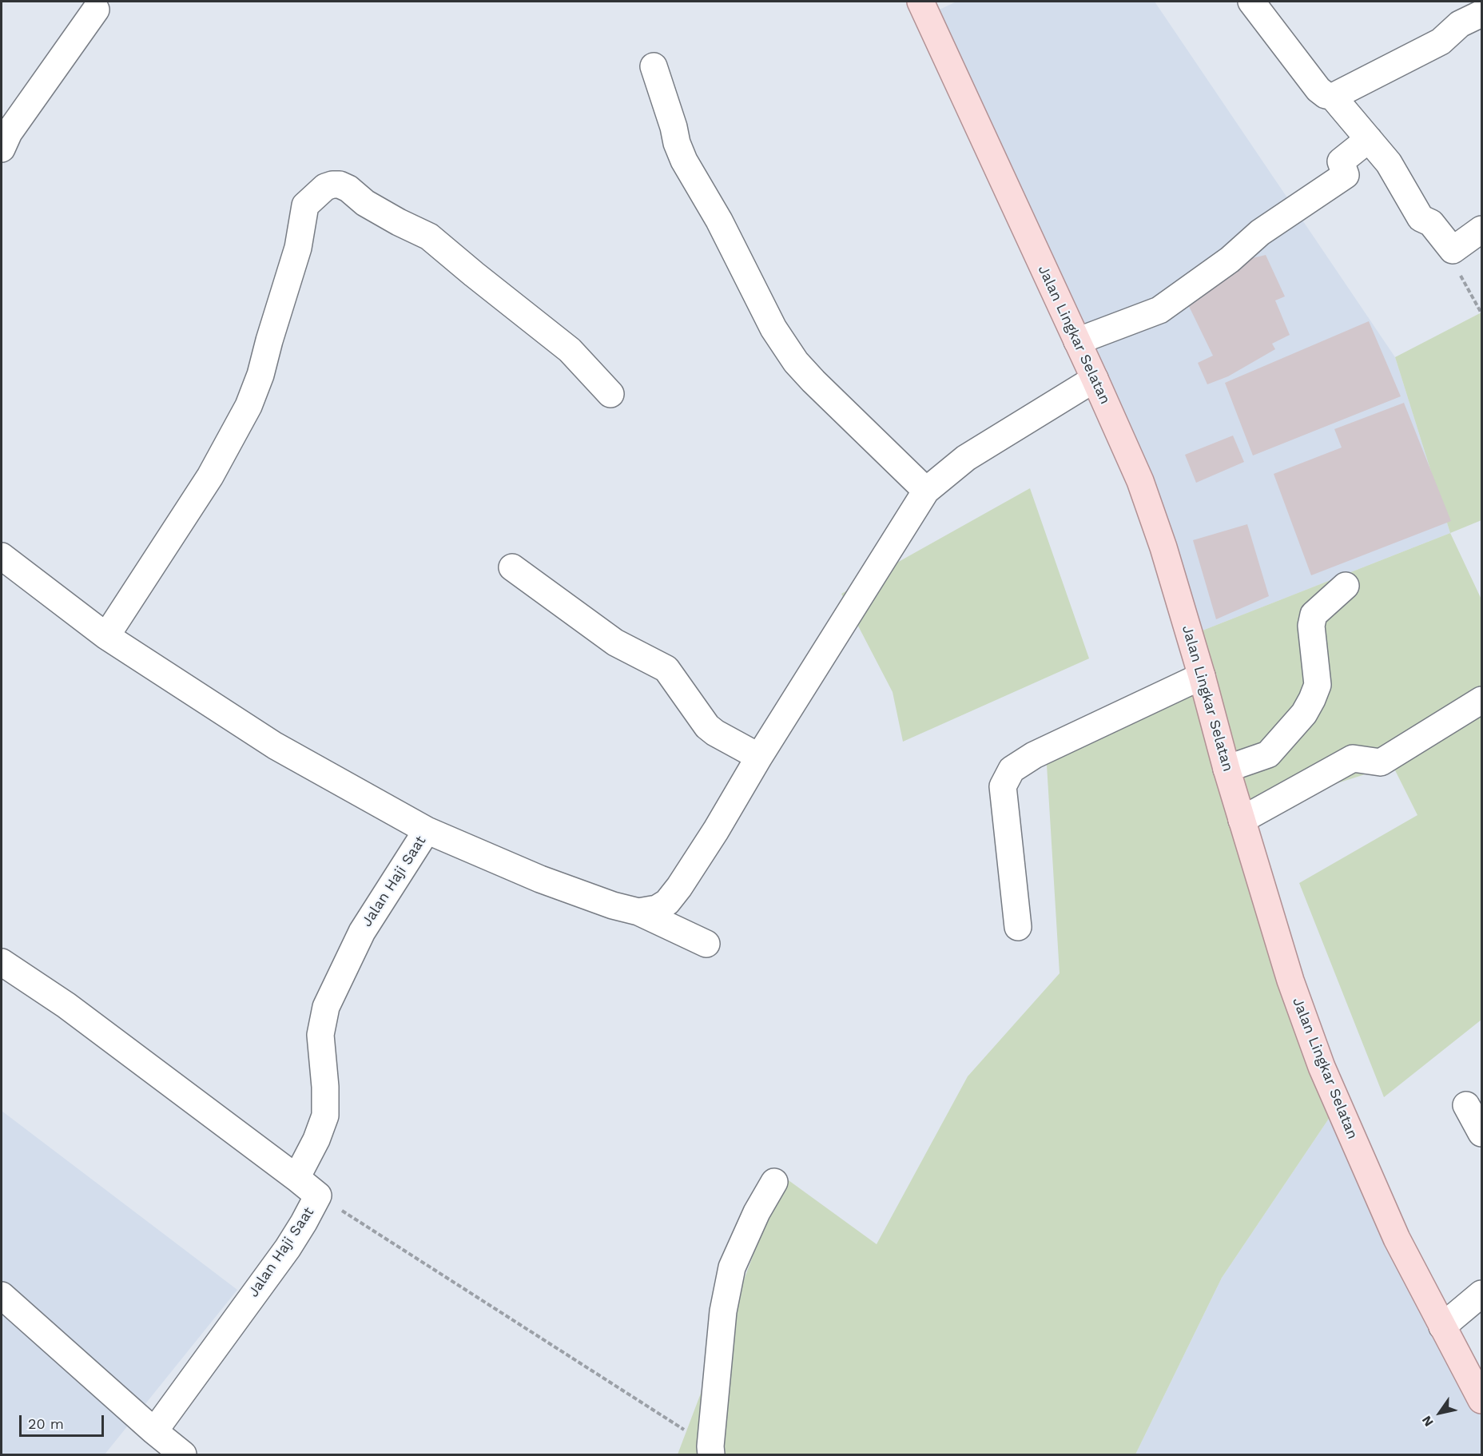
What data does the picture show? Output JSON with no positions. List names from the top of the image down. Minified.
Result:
{"streets":{"main road":["Jalan Lingkar Selatan"],"street":["Jalan Haji Saat"]},"scale_bar":"20 m","north":"bottom left"}
